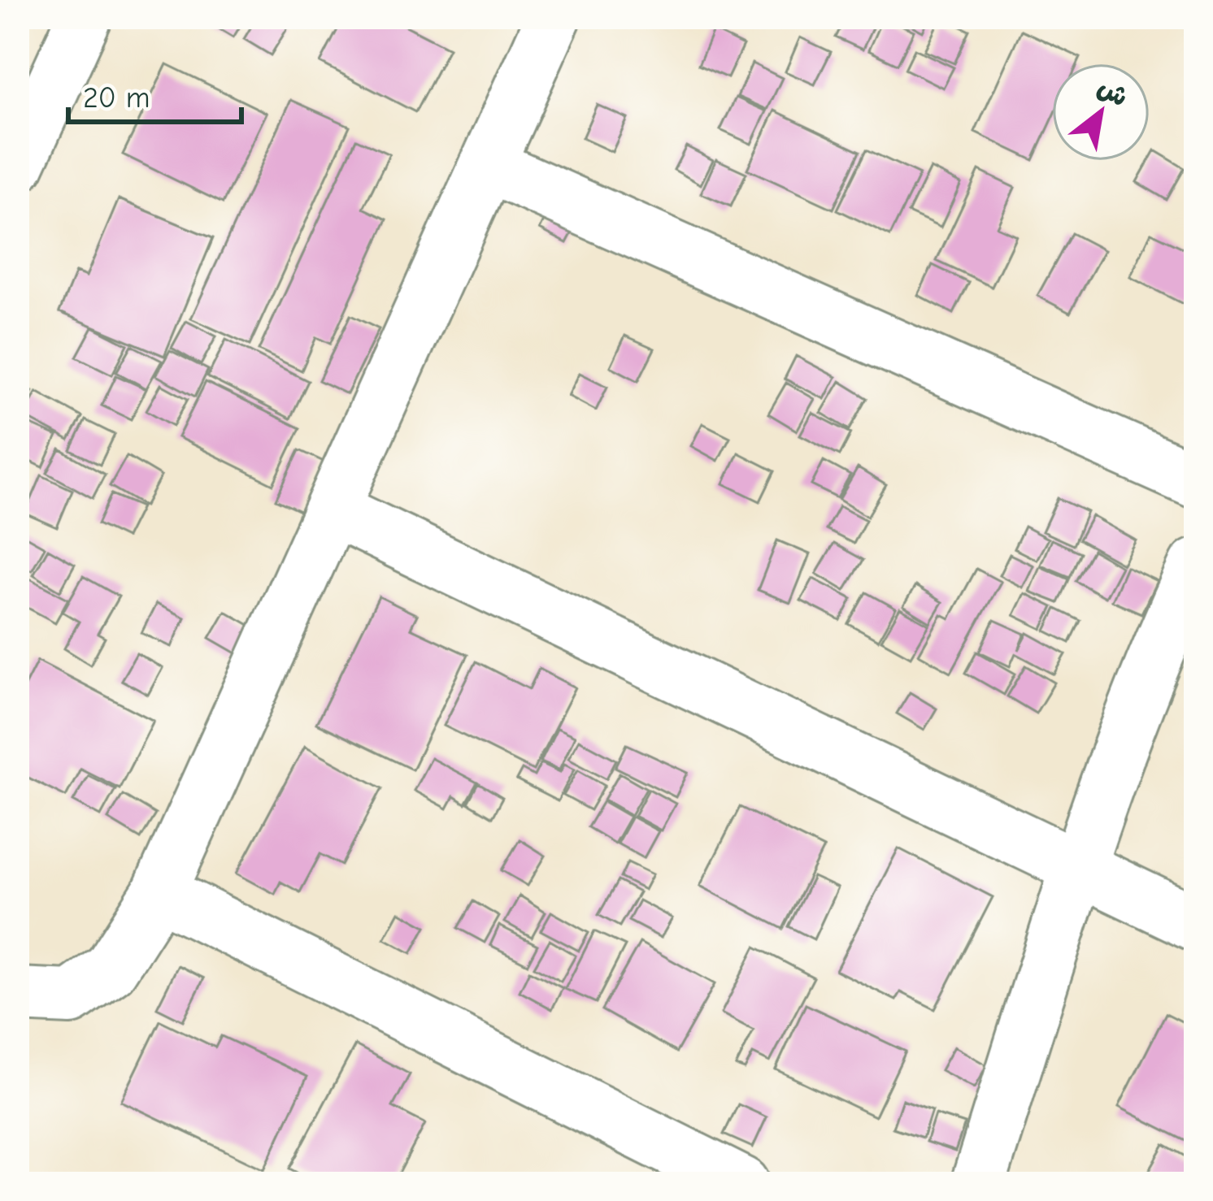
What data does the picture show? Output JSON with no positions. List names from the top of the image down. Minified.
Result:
{"scale_bar":"20 m","north":"top right"}
